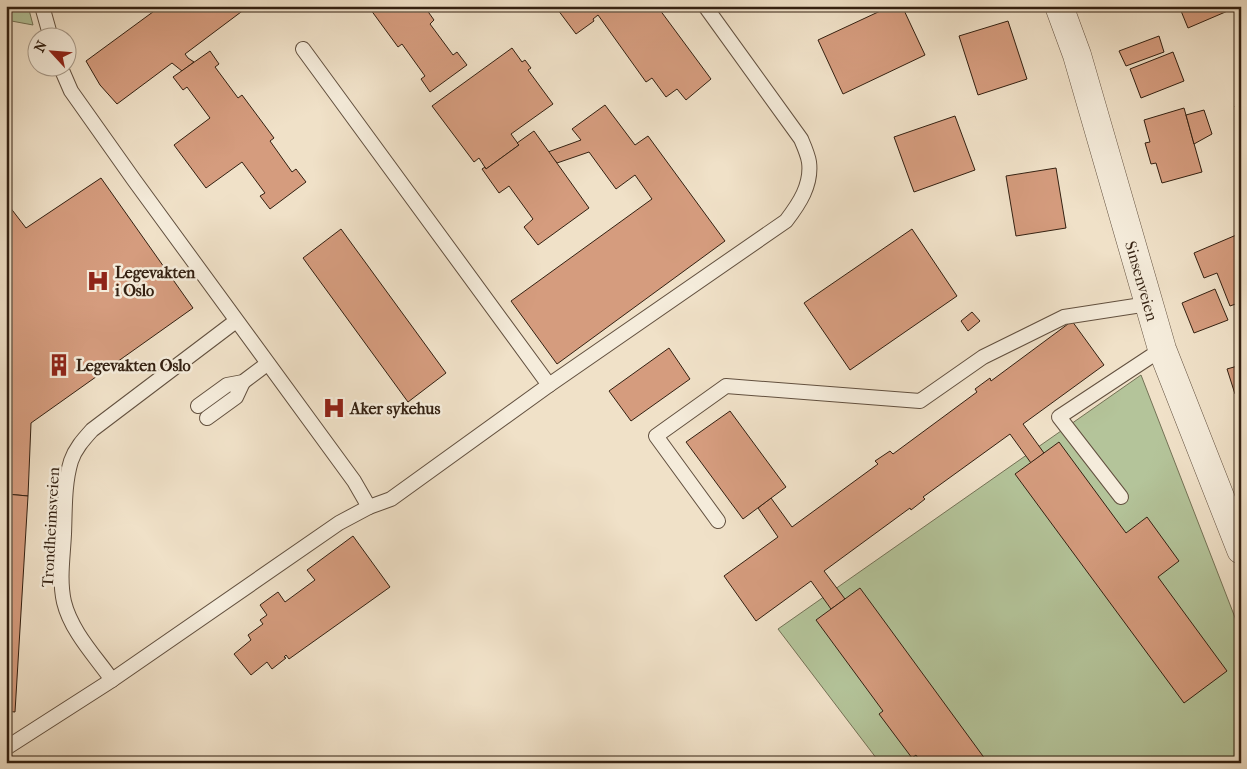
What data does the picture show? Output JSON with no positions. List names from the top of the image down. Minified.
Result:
{"streets":{"street":["Sinsenveien"],"lane":["Trondheimsveien"]},"places":{"hospital":["Legevakten i Oslo","Aker sykehus"],"building":["Legevakten Oslo"]},"north":"top left"}
